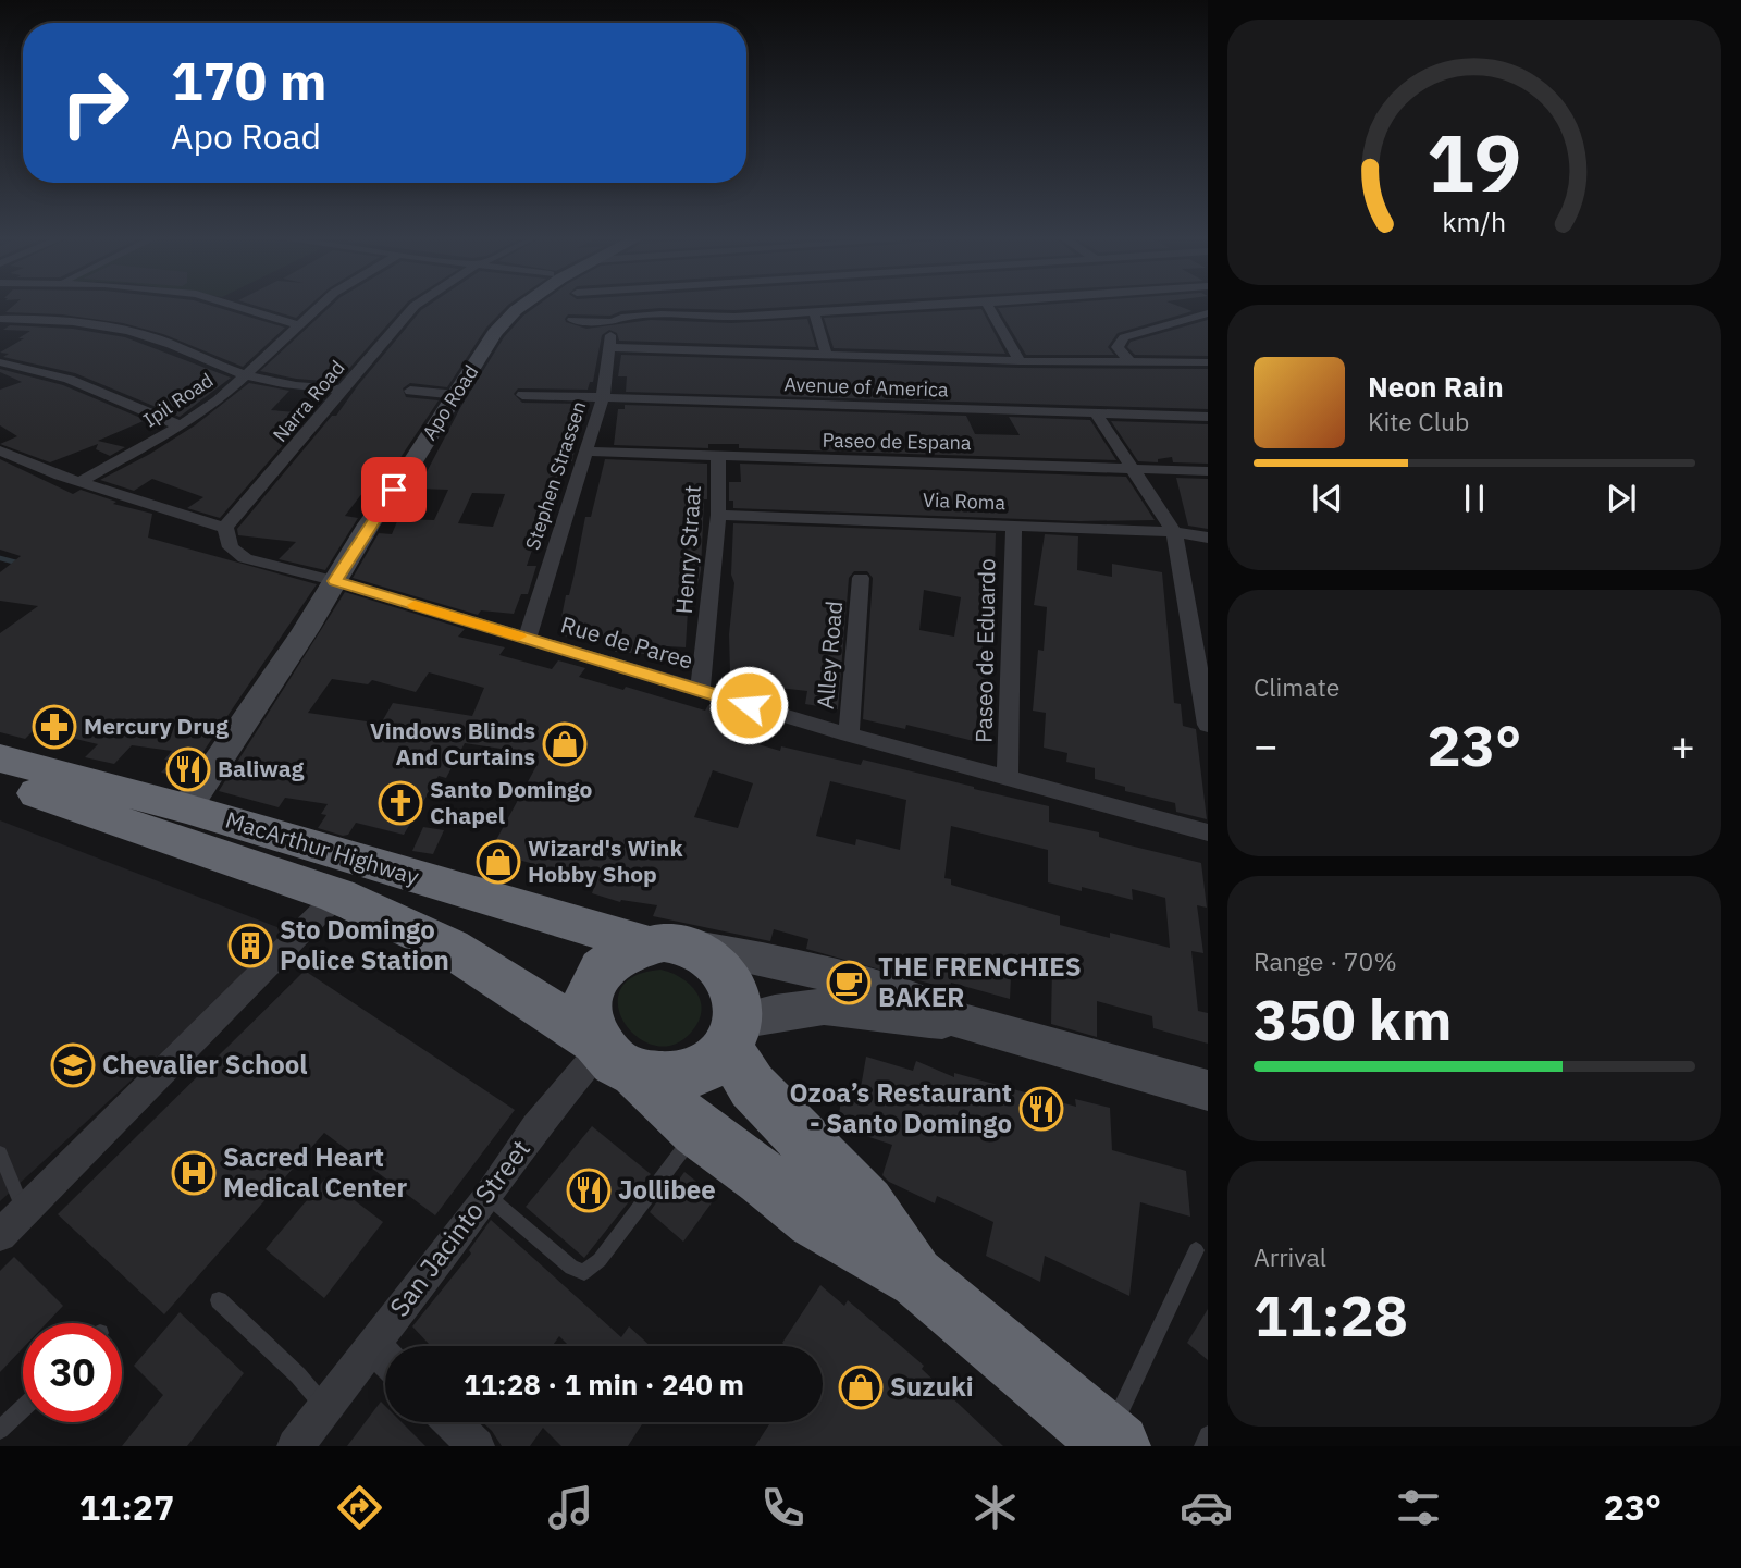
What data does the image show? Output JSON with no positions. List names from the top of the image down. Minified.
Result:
{"streets":{"highway":["MacArthur Highway"],"street":["Avenue of America","Ipil Road","Narra Road","Apo Road","Paseo de Espana","Stephen Strassen","Via Roma","Henry Straat","Rue de Paree","Paseo de Eduardo","Alley Road","San Jacinto Street"]},"crossings":[["Avenue of America","Stephen Strassen"],["Narra Road","Rue de Paree"],["Apo Road","Rue de Paree"],["Apo Road","MacArthur Highway"],["Paseo de Espana","Stephen Strassen"],["Paseo de Espana","Henry Straat"],["Stephen Strassen","Rue de Paree"],["Via Roma","Henry Straat"],["Via Roma","Paseo de Eduardo"],["Henry Straat","Rue de Paree"],["Rue de Paree","Paseo de Eduardo"],["Rue de Paree","Alley Road"],["MacArthur Highway","San Jacinto Street"]],"places":{"pharmacy":["Mercury Drug"],"shop":["Vindows Blinds And Curtains","Wizard's Wink Hobby Shop","Suzuki"],"restaurant":["Baliwag","Ozoa’s Restaurant - Santo Domingo","Jollibee"],"church":["Santo Domingo Chapel"],"building":["Sto Domingo Police Station"],"cafe":["THE FRENCHIES BAKER"],"school or university":["Chevalier School"],"hospital":["Sacred Heart Medical Center"]},"page":{"turn":["170 m","Apo Road"],"song":["Neon Rain","Kite Club"],"tile":["Climate",["Range · 70%","350 km"],["Arrival","11:28"]],"heat":["−","23°","+"],"limit":"30","trip":"11:28 · 1 min · 240 m","tabs":["11:27","23°"],"gauge":["19","km/h"]}}
